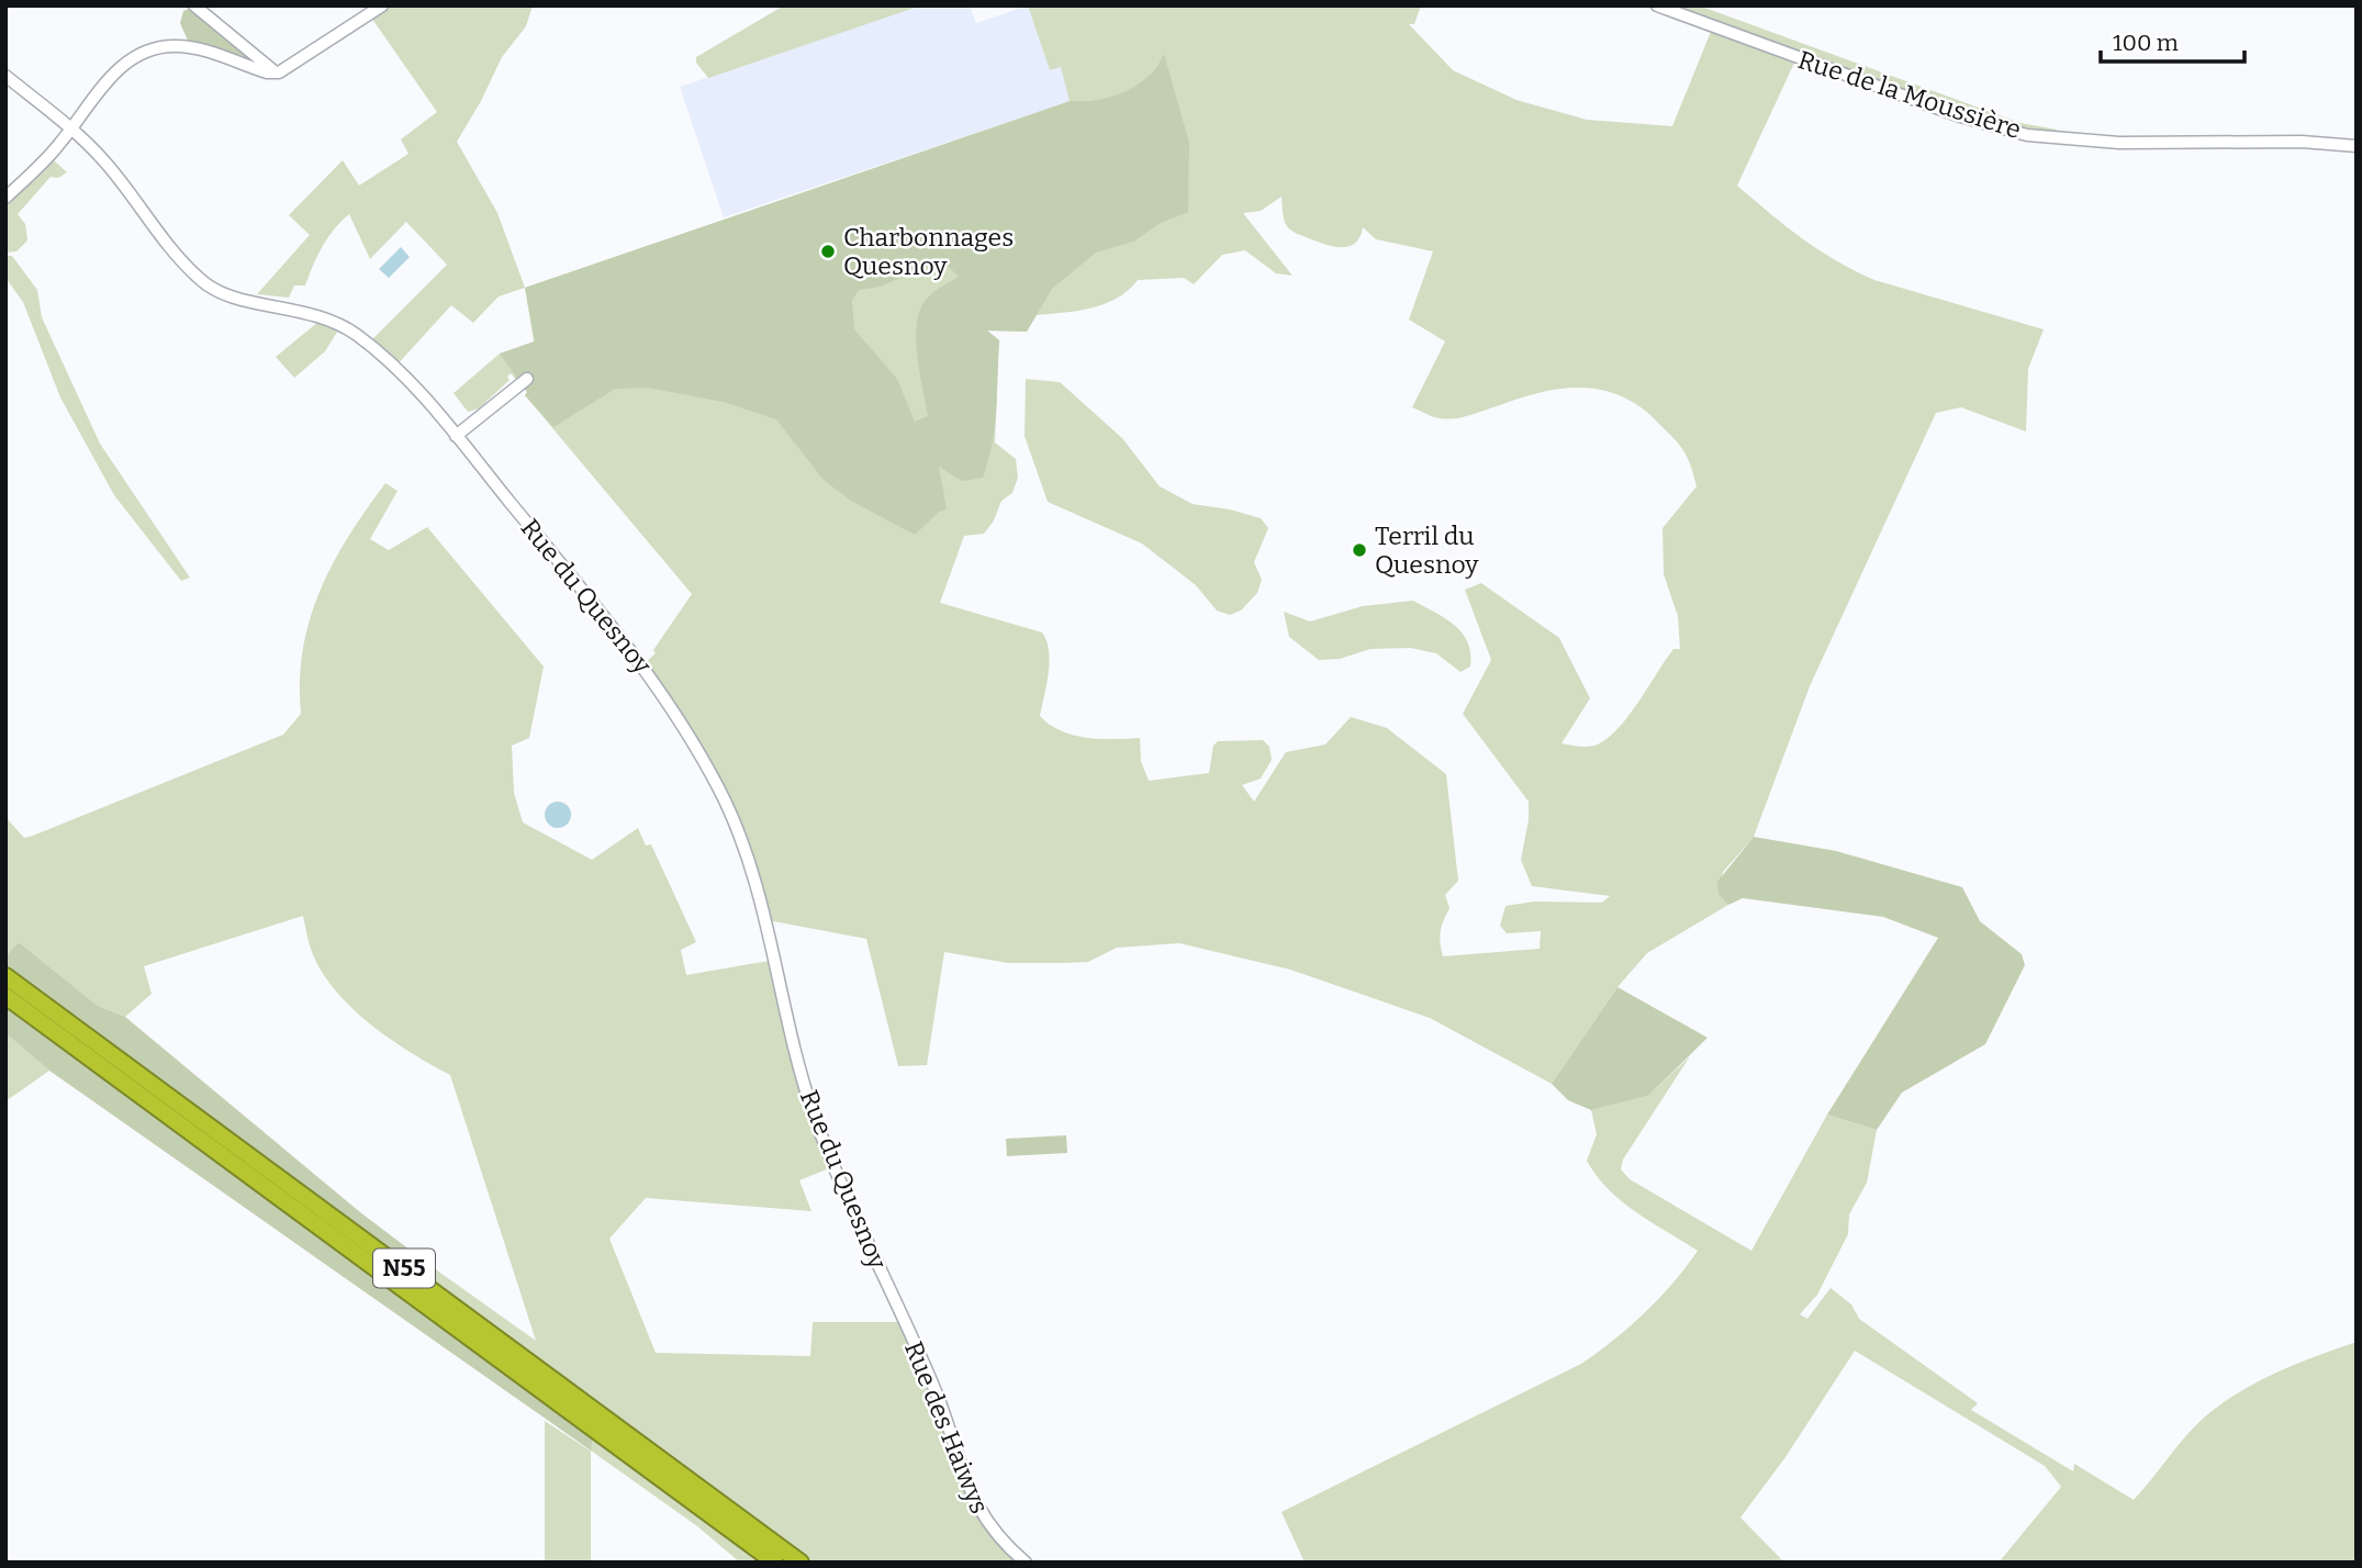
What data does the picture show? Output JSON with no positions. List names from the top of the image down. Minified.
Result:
{"streets":{"highway":["N55"],"street":["Rue de la Moussière","Rue du Quesnoy","Rue des Haiwys"]},"crossings":[["Rue du Quesnoy","Rue des Haiwys"]],"places":["Charbonnages Quesnoy","Terril du Quesnoy"],"scale_bar":"100 m"}
